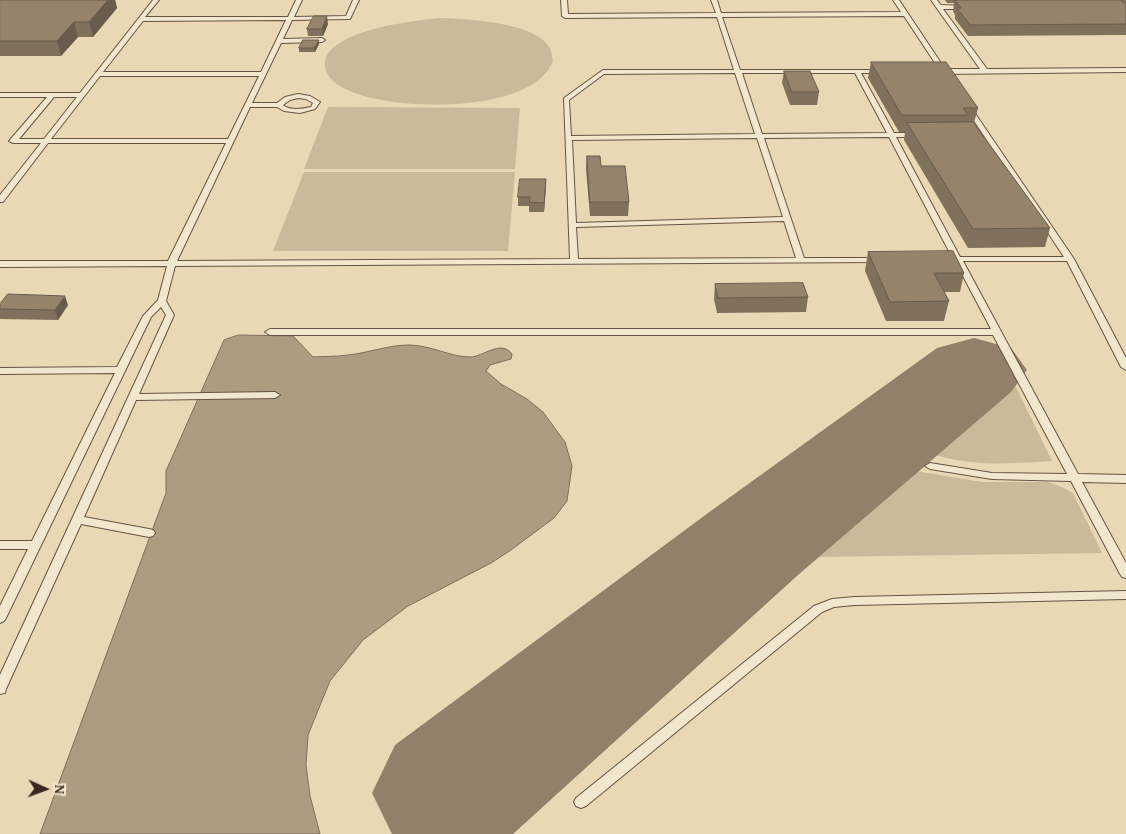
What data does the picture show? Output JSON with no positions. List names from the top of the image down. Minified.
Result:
{"north":"right"}
